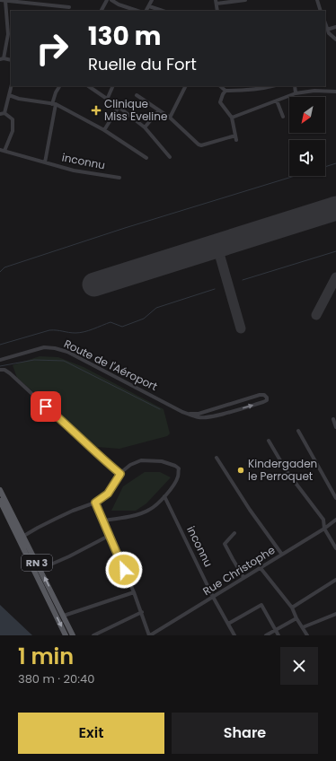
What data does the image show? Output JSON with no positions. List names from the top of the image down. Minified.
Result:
{"streets":{"main road":["RN 3"],"street":["inconnu","Route de l'Aéroport","Rue Christophe"]},"crossings":[["inconnu","Rue Christophe"]],"places":{"health":["Clinique Miss Eveline"],"other":["Kindergaden le Perroquet"]},"north":"bottom left","page":{"turn":["130 m","Ruelle du Fort"],"heading":["1 min","380 m · 20:40"],"buttons":["Exit","Share"]}}
